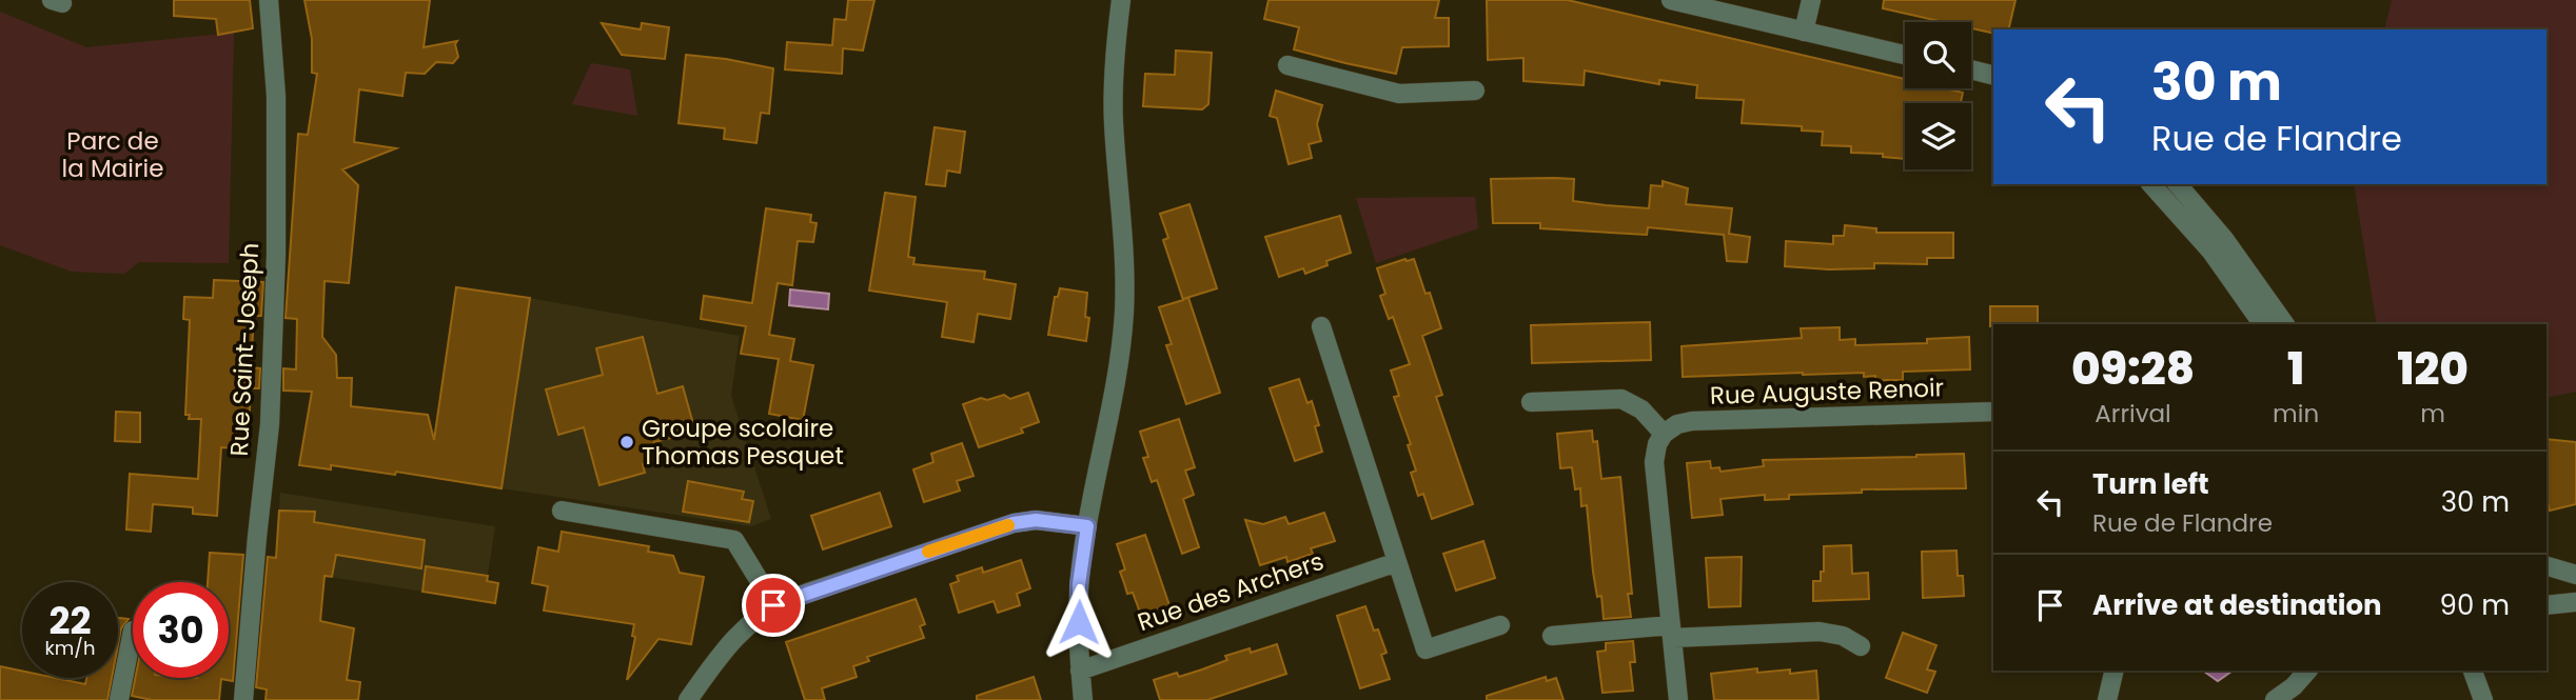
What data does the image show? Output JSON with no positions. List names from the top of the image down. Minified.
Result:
{"streets":{"street":["Rue Saint-Joseph","Rue Auguste Renoir","Rue des Archers"]},"parks":["Parc de la Mairie"],"places":["Groupe scolaire Thomas Pesquet"],"page":{"turn":["30 m","Rue de Flandre"],"eta":["09:28","Arrival","1","min","120","m"],"list":[{"name":"Turn left","note":"Rue de Flandre","value":"30 m"},{"name":"Arrive at destination","value":"90 m"}],"speed":"22 km/h","limit":"30"}}
